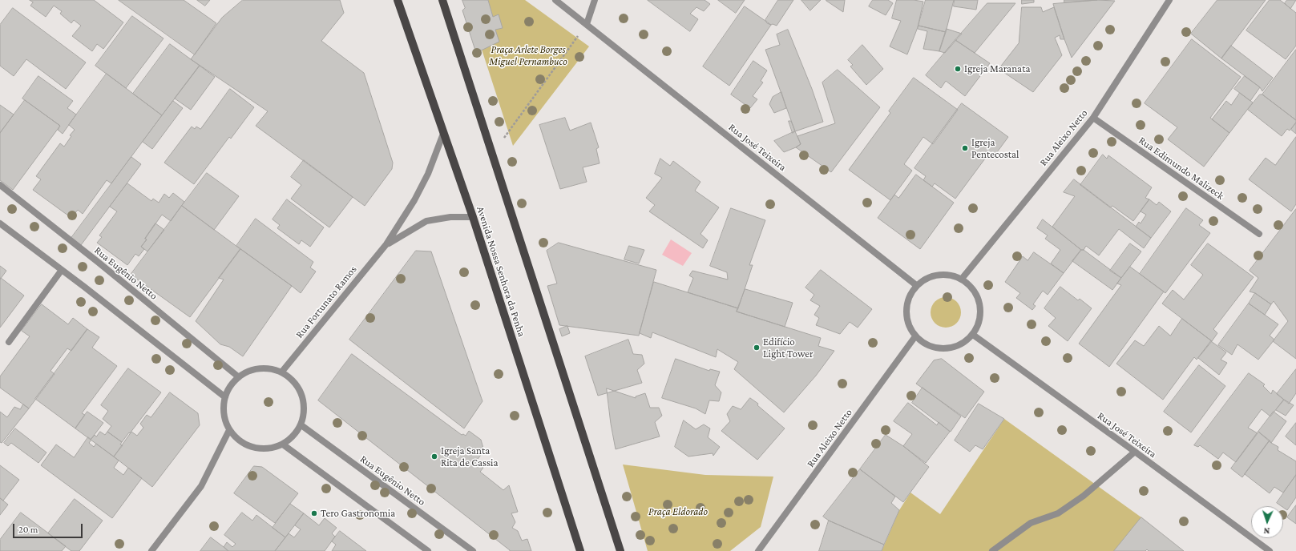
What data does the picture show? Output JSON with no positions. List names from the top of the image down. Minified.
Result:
{"streets":{"main road":["Avenida Nossa Senhora da Penha"],"street":["Rua Aleixo Netto","Rua José Teixeira","Rua Edimundo Malizeck","Rua Eugênio Netto","Rua Fortunato Ramos"]},"crossings":[["Rua Aleixo Netto","Rua José Teixeira"],["Rua Aleixo Netto","Rua Edimundo Malizeck"],["Avenida Nossa Senhora da Penha","Rua Fortunato Ramos"],["Rua Eugênio Netto","Rua Fortunato Ramos"]],"parks":["Praça Arlete Borges Miguel Pernambuco","Praça Eldorado"],"places":["Igreja Maranata","Igreja Pentecostal","Edifício Light Tower","Igreja Santa Rita de Cassia","Tero Gastronomia"],"scale_bar":"20 m","north":"bottom"}
